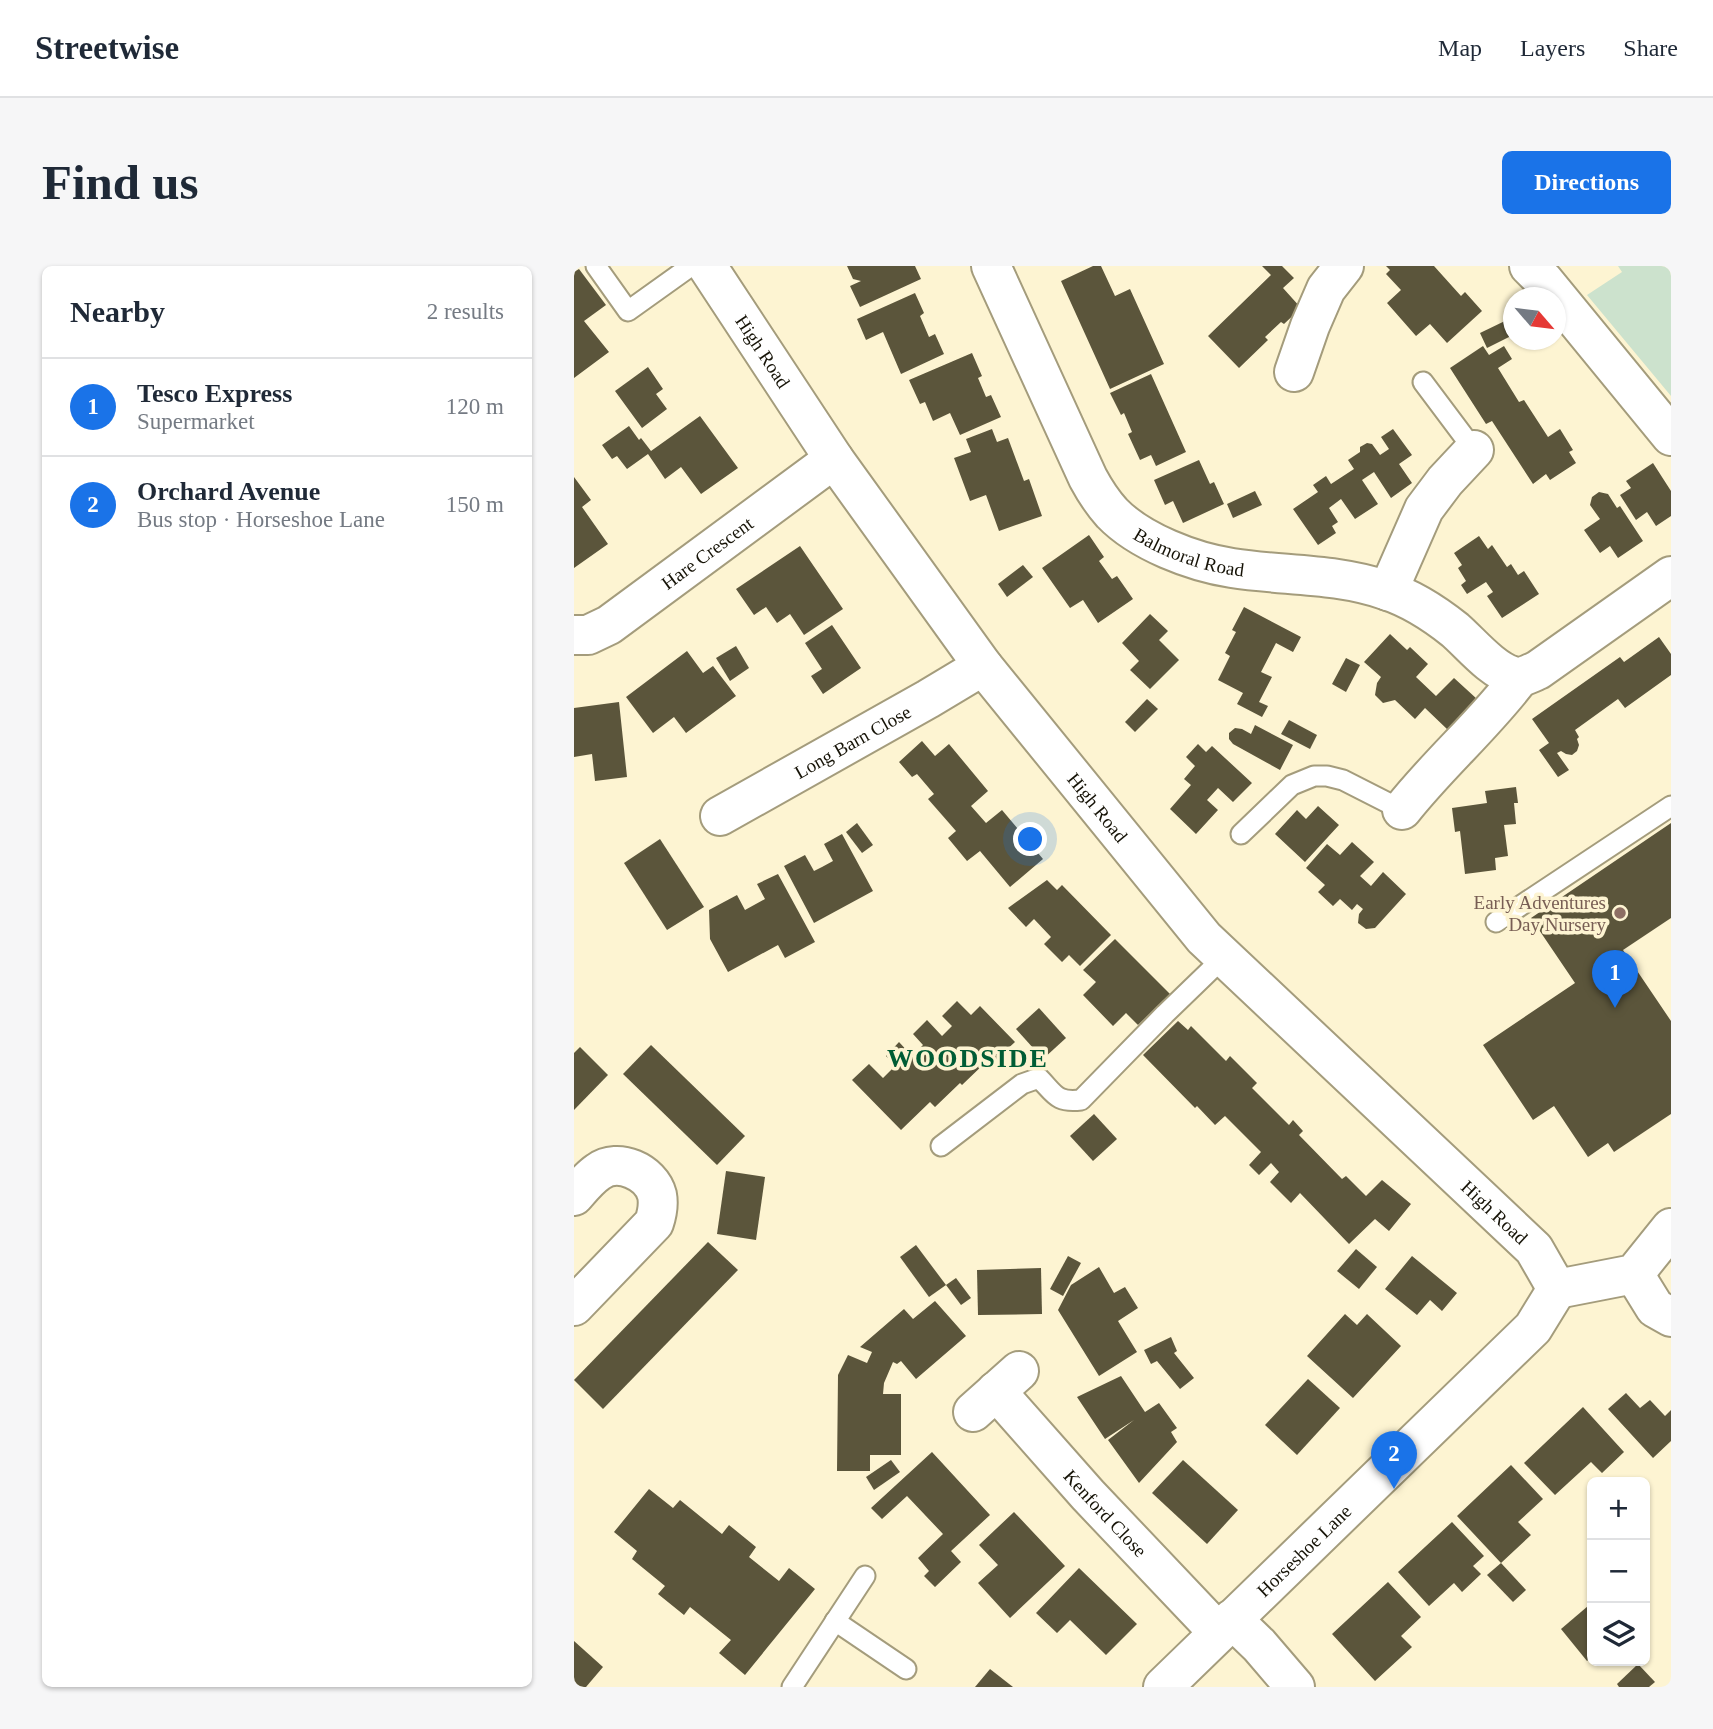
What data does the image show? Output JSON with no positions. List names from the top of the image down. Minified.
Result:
{"streets":{"street":["High Road","Balmoral Road","Hare Crescent","Long Barn Close","Kenford Close","Horseshoe Lane"]},"crossings":[["High Road","Hare Crescent"],["High Road","Long Barn Close"],["High Road","Horseshoe Lane"],["Kenford Close","Horseshoe Lane"]],"districts":["WOODSIDE"],"places":["Early Adventures Day Nursery"],"north":"bottom right","page":{"header":"Streetwise","nav":["Map","Layers","Share"],"buttons":"Directions","title":"Find us","heading":["Nearby","2 results"],"list":[{"mark":"1","name":"Tesco Express","note":"Supermarket","value":"120 m"},{"mark":"2","name":"Orchard Avenue","note":"Bus stop · Horseshoe Lane","value":"150 m"}],"pins":["1","2"],"map_buttons":["+","−"]}}
